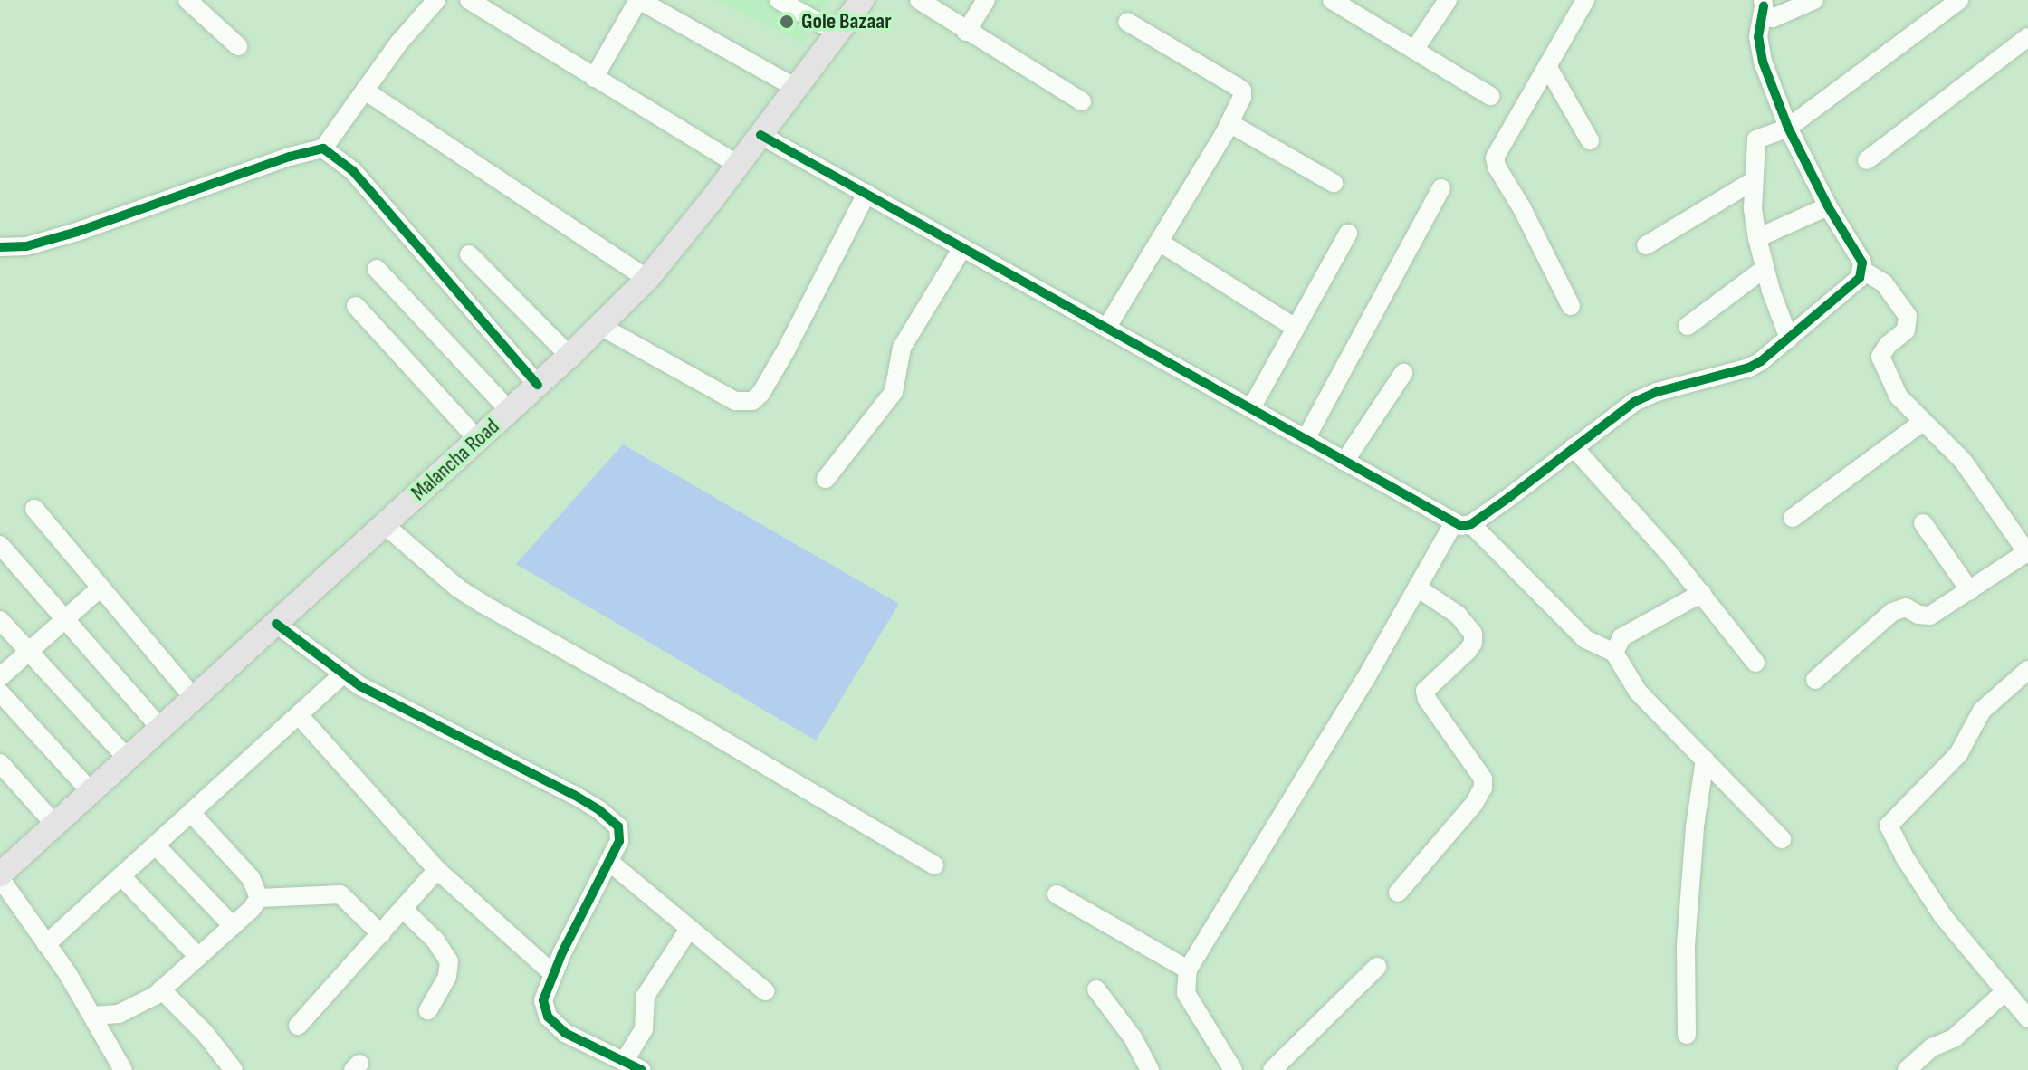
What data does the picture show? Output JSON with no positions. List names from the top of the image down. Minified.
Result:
{"streets":{"main road":["Malancha Road"]},"places":["Gole Bazaar"]}
